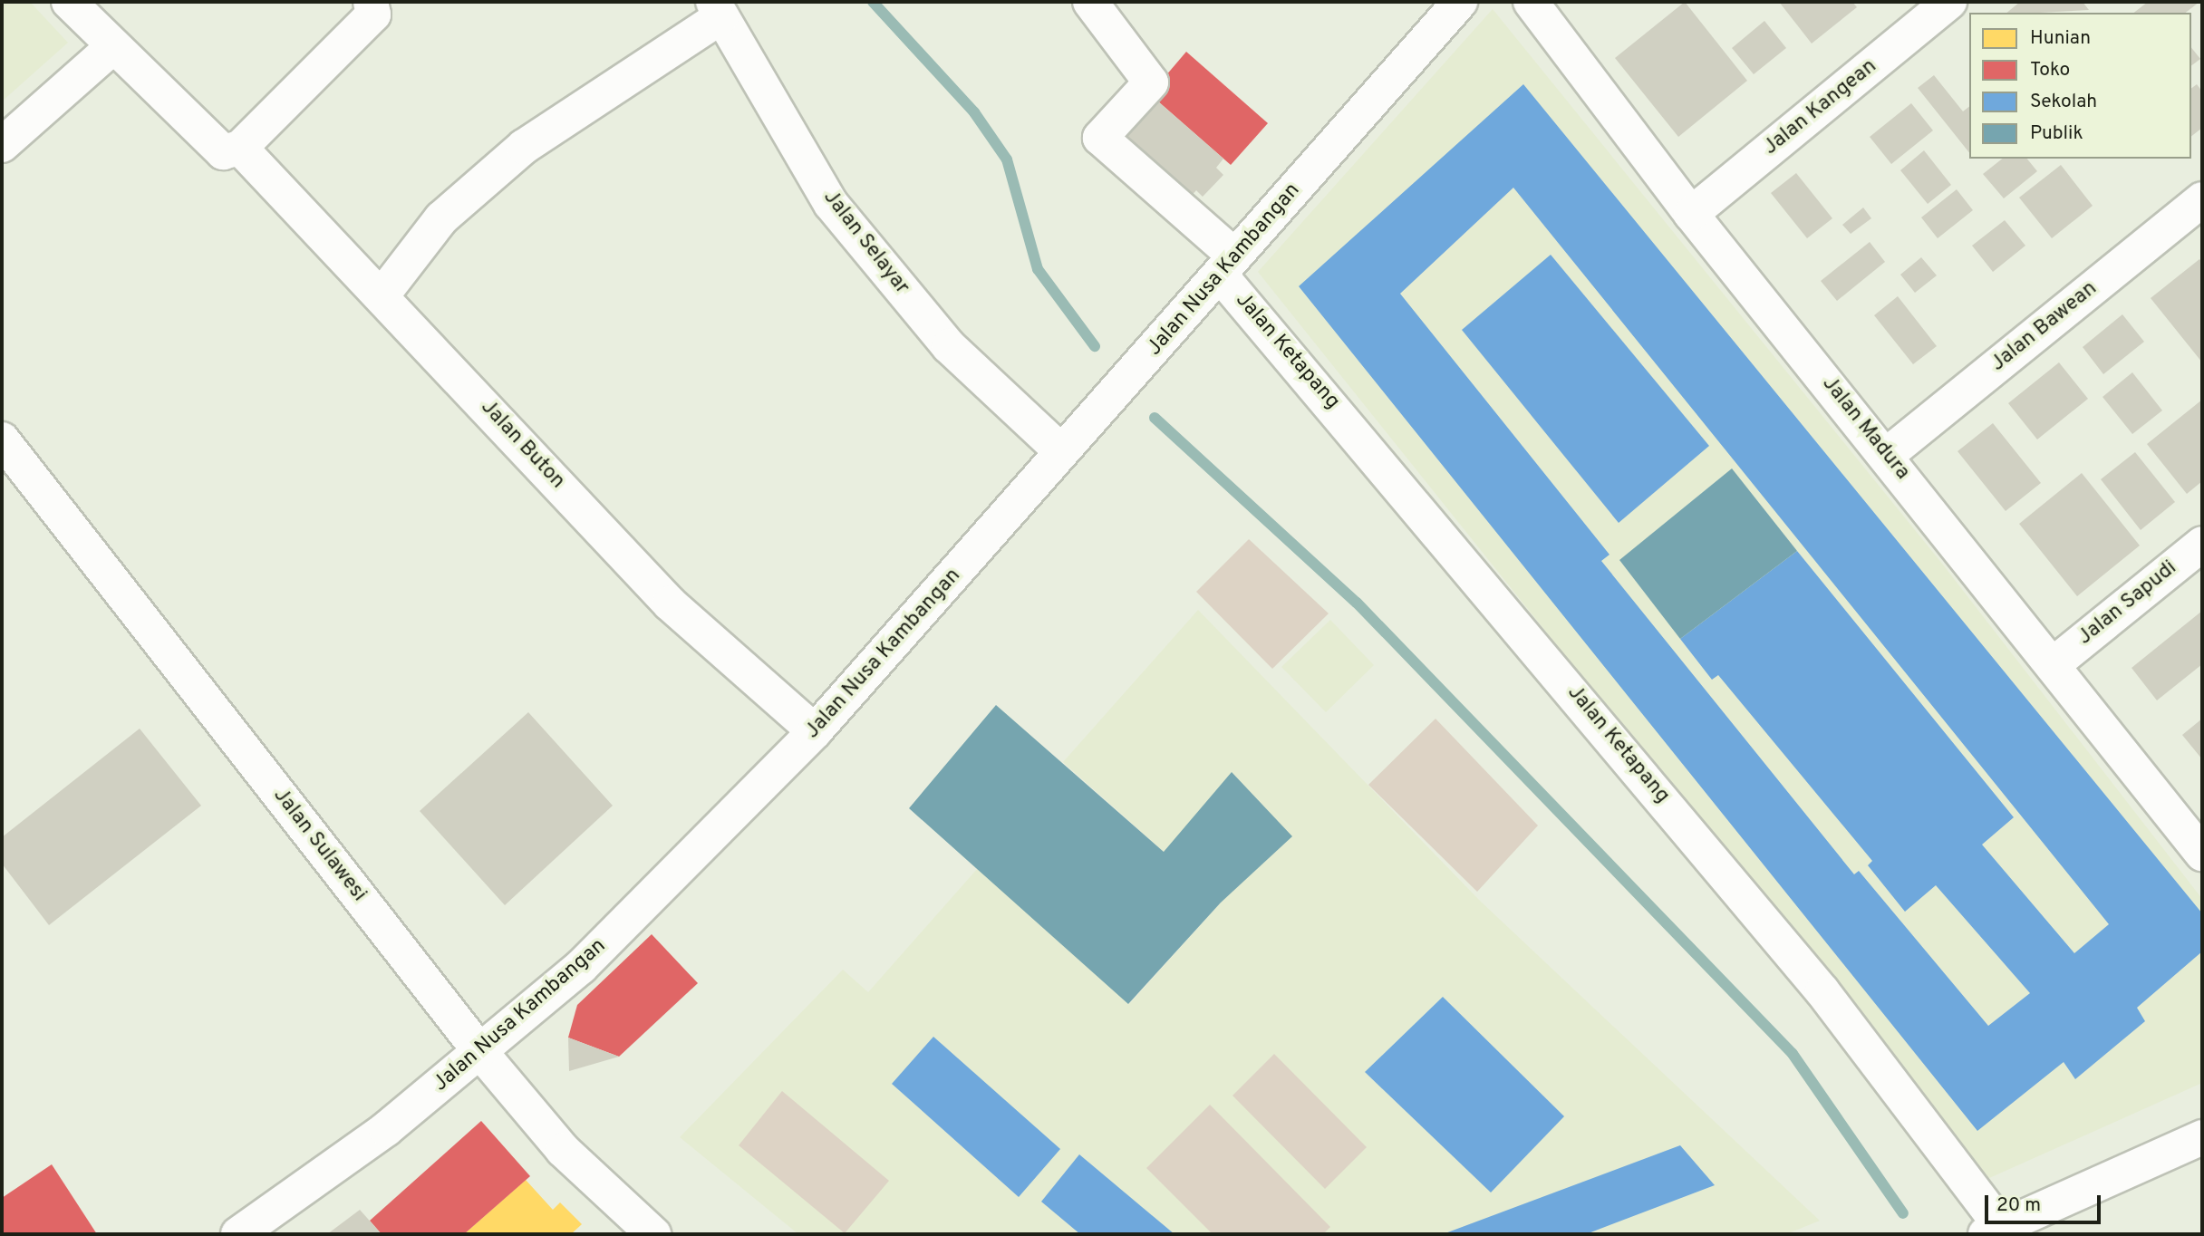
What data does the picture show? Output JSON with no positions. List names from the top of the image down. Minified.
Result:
{"streets":{"street":["Jalan Kangean","Jalan Selayar","Jalan Nusa Kambangan","Jalan Bawean","Jalan Ketapang","Jalan Madura","Jalan Buton","Jalan Sapudi","Jalan Sulawesi"]},"crossings":[["Jalan Kangean","Jalan Madura"],["Jalan Selayar","Jalan Nusa Kambangan"],["Jalan Nusa Kambangan","Jalan Ketapang"],["Jalan Nusa Kambangan","Jalan Buton"],["Jalan Nusa Kambangan","Jalan Sulawesi"],["Jalan Bawean","Jalan Madura"],["Jalan Madura","Jalan Sapudi"]],"legend":["Hunian","Toko","Sekolah","Publik"],"scale_bar":"20 m"}
